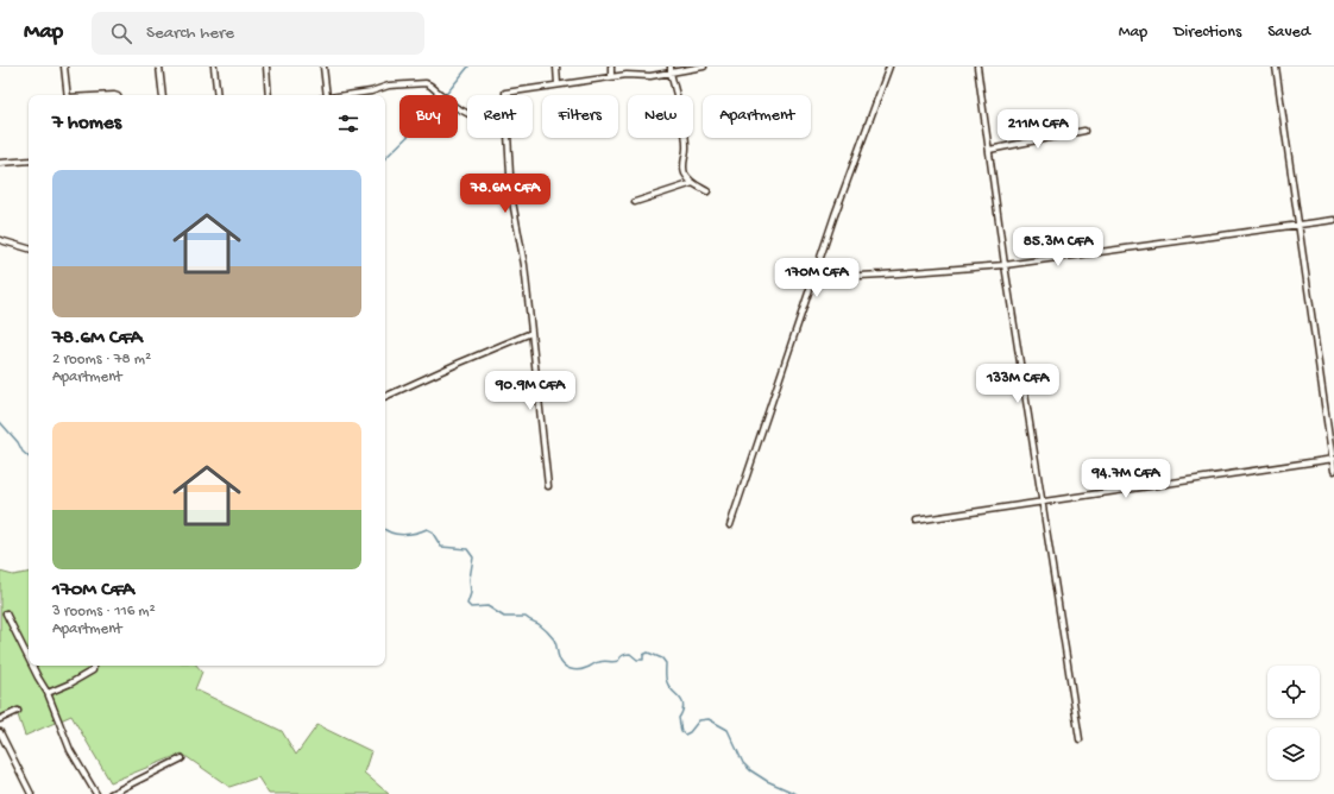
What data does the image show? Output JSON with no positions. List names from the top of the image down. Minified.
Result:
{"page":{"header":"Map","search":"Search here","nav":["Map","Directions","Saved"],"chip":["Buy","Rent","Filters","New","Apartment"],"heading":"7 homes","price":["211M CFA","78.6M CFA","85.3M CFA","170M CFA","133M CFA","90.9M CFA","94.7M CFA"],"list":[{"name":"78.6M CFA","note":"2 rooms · 78 m² · Apartment"},{"name":"170M CFA","note":"3 rooms · 116 m² · Apartment"}]}}
